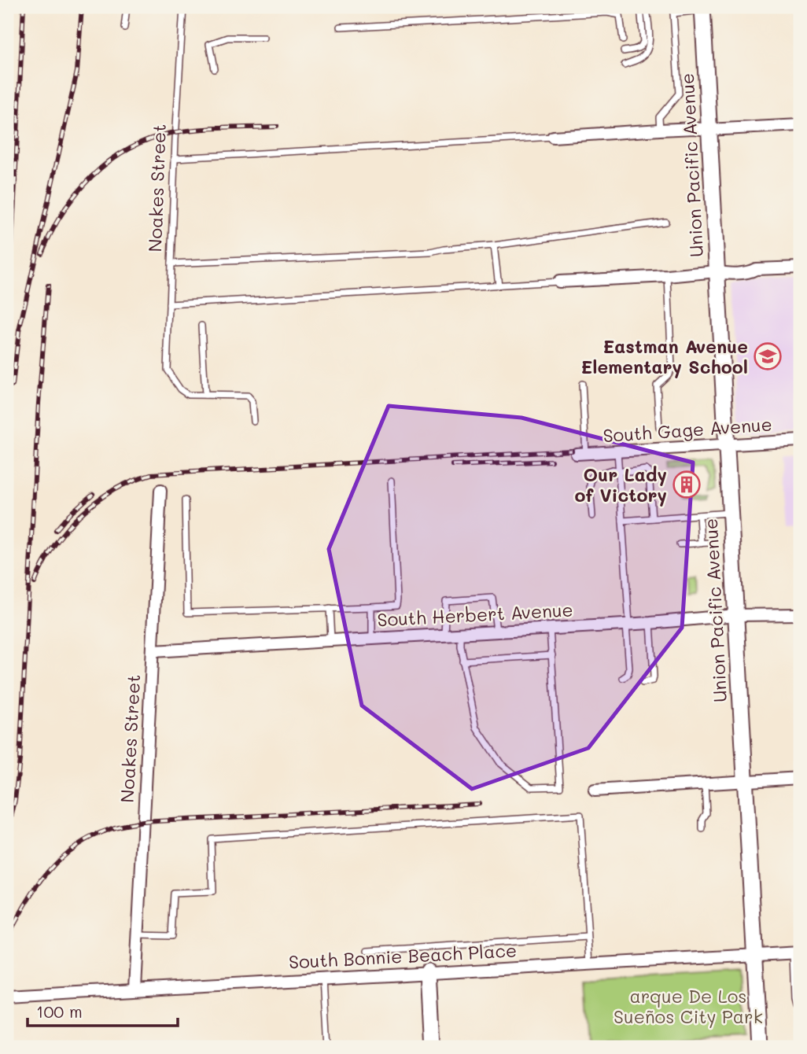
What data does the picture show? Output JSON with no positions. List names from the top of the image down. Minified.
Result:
{"streets":{"street":["Union Pacific Avenue","Noakes Street","South Gage Avenue","South Herbert Avenue","South Bonnie Beach Place"]},"crossings":[["Union Pacific Avenue","South Gage Avenue"],["Union Pacific Avenue","South Herbert Avenue"],["Union Pacific Avenue","South Bonnie Beach Place"],["Noakes Street","South Herbert Avenue"],["Noakes Street","South Bonnie Beach Place"]],"parks":["arque De Los Sueños City Park"],"places":{"school or university":["Eastman Avenue Elementary School"],"building":["Our Lady of Victory"]},"scale_bar":"100 m"}
